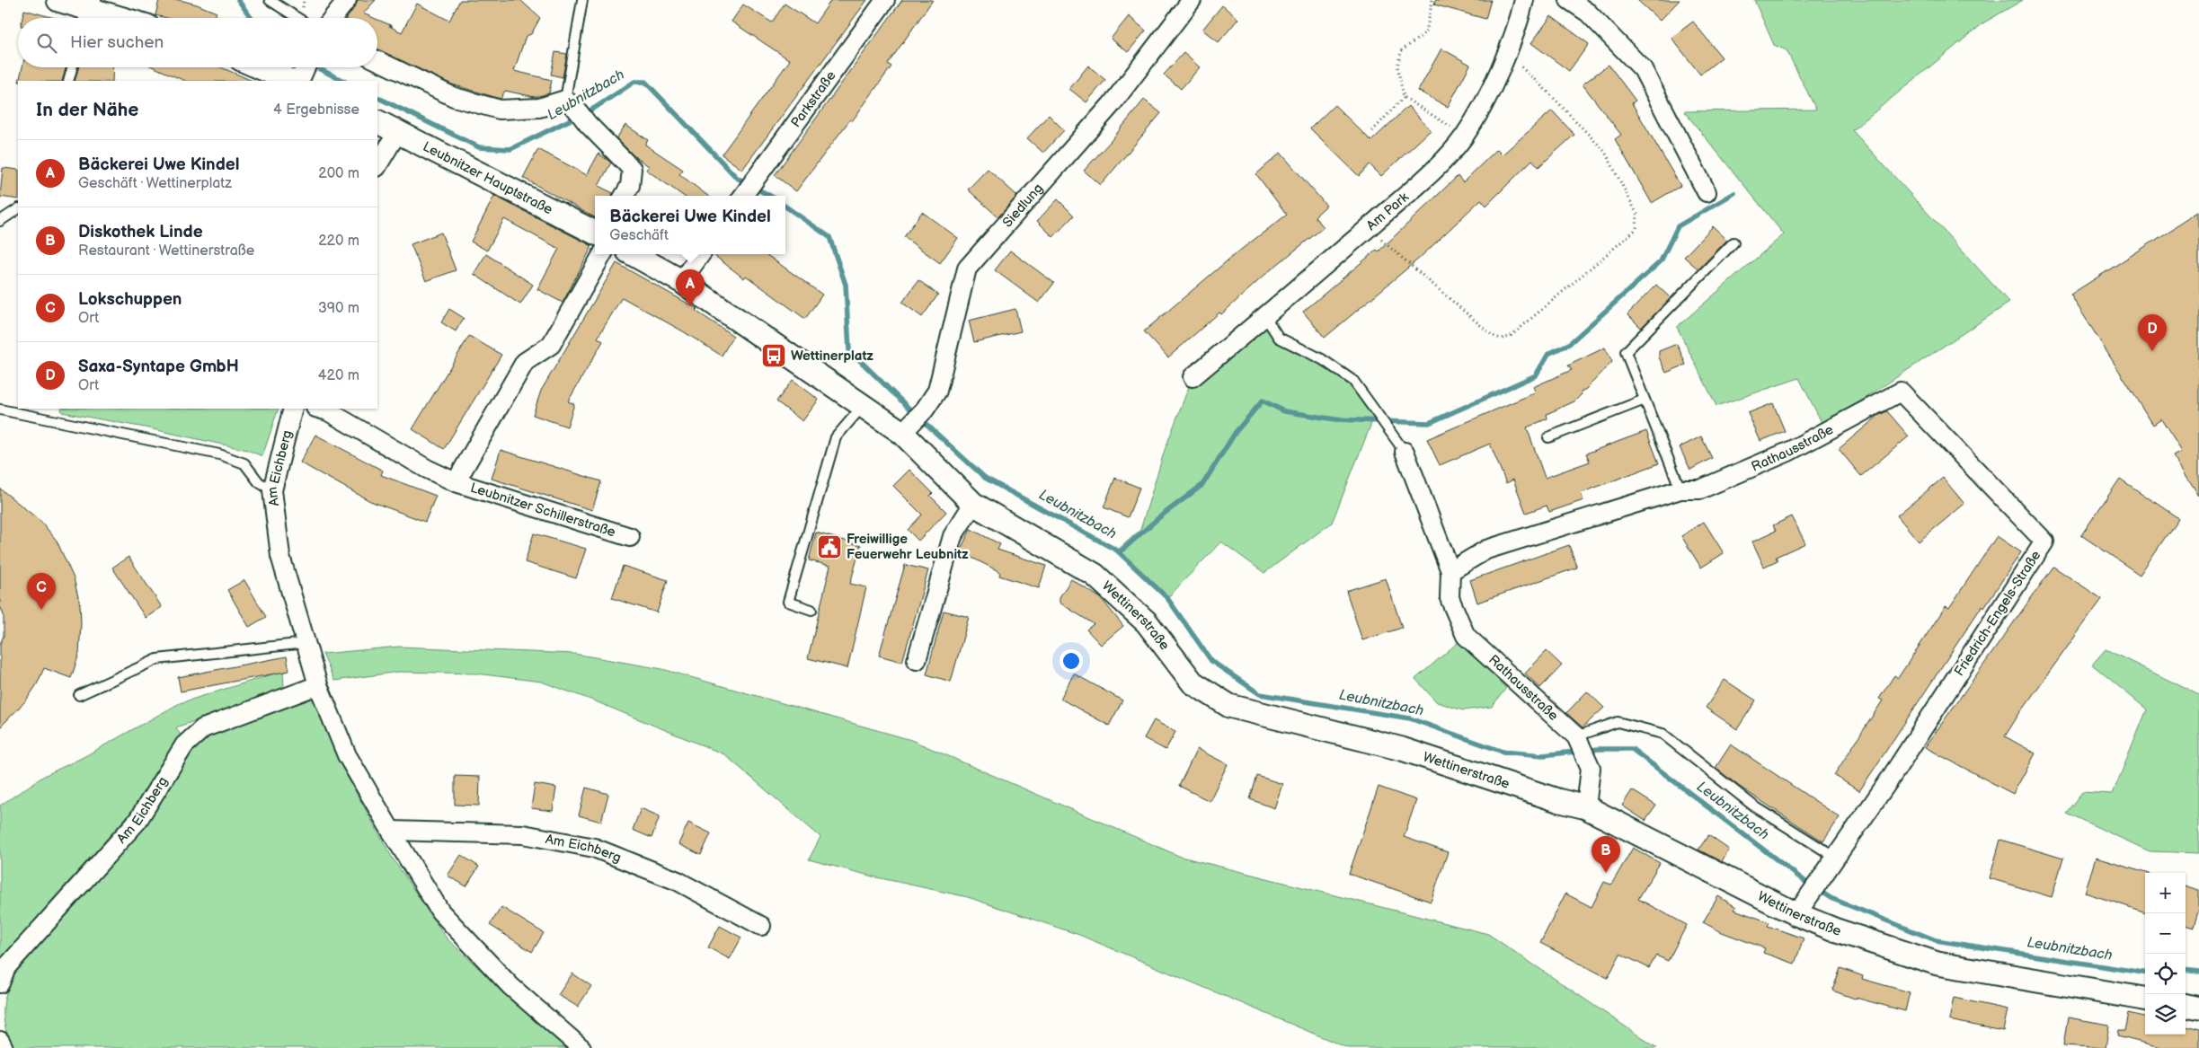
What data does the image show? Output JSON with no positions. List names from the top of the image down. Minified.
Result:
{"streets":{"street":["Parkstraße","Leubnitzer Hauptstraße","Siedlung","Am Park","Rathausstraße","Am Eichberg","Leubnitzer Schillerstraße","Friedrich-Engels-Straße","Wettinerstraße"]},"crossings":[["Siedlung","Wettinerstraße"],["Rathausstraße","Friedrich-Engels-Straße"],["Rathausstraße","Wettinerstraße"],["Friedrich-Engels-Straße","Wettinerstraße"]],"water":["Leubnitzbach"],"places":{"bus stop":["Wettinerplatz"],"public building":["Freiwillige Feuerwehr Leubnitz"]},"page":{"search":"Hier suchen","heading":["In der Nähe","4 Ergebnisse"],"list":[{"mark":"A","name":"Bäckerei Uwe Kindel","note":"Geschäft · Wettinerplatz","value":"200 m"},{"mark":"B","name":"Diskothek Linde","note":"Restaurant · Wettinerstraße","value":"220 m"},{"mark":"C","name":"Lokschuppen","note":"Ort","value":"390 m"},{"mark":"D","name":"Saxa-Syntape GmbH","note":"Ort","value":"420 m"}],"popup":["Bäckerei Uwe Kindel","Geschäft"],"pins":["A","D","C","B"],"map_buttons":["+","−"]}}
